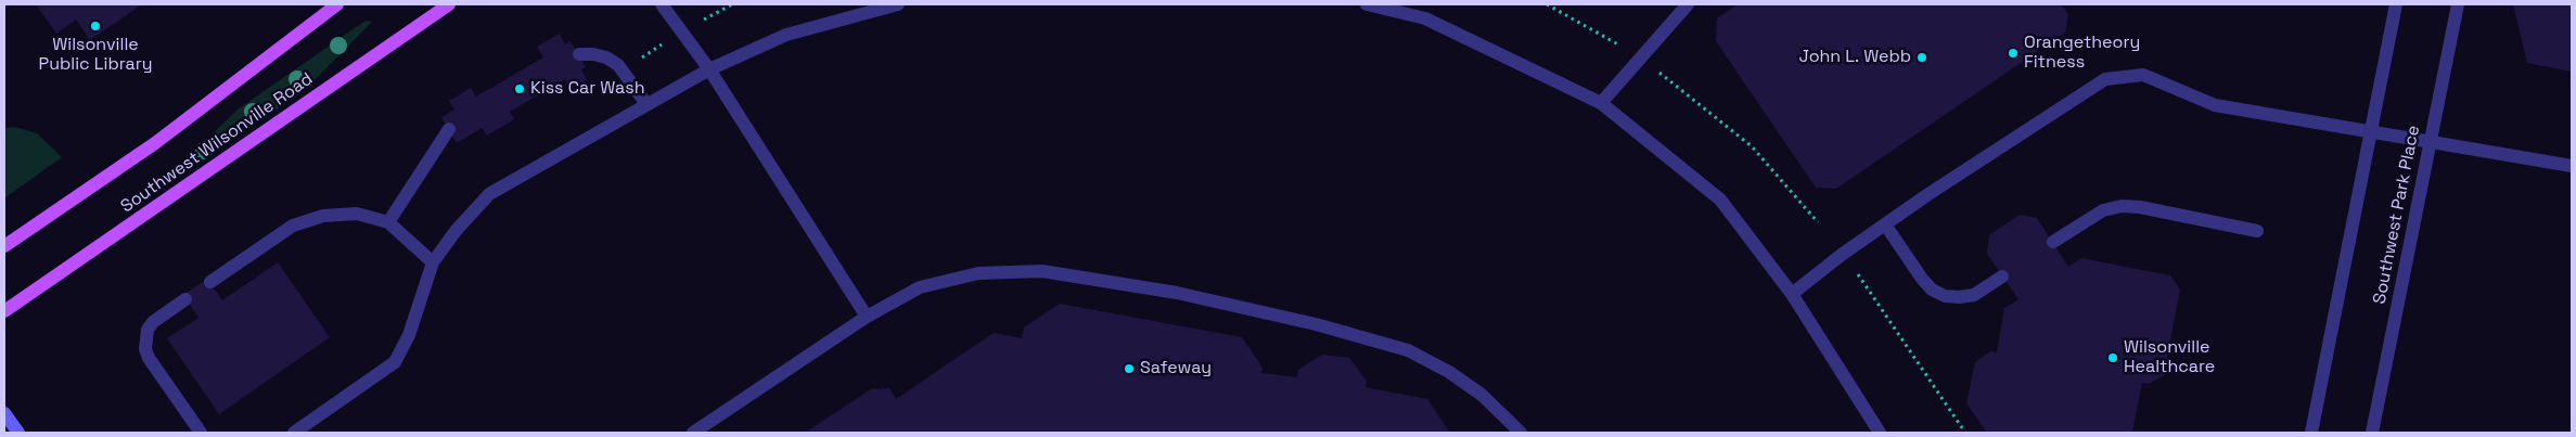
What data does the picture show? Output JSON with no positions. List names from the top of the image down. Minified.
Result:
{"streets":{"main road":["Southwest Wilsonville Road"],"street":["Southwest Park Place"]},"places":["Wilsonville Public Library","Orangetheory Fitness","John L. Webb","Kiss Car Wash","Wilsonville Healthcare","Safeway"]}
